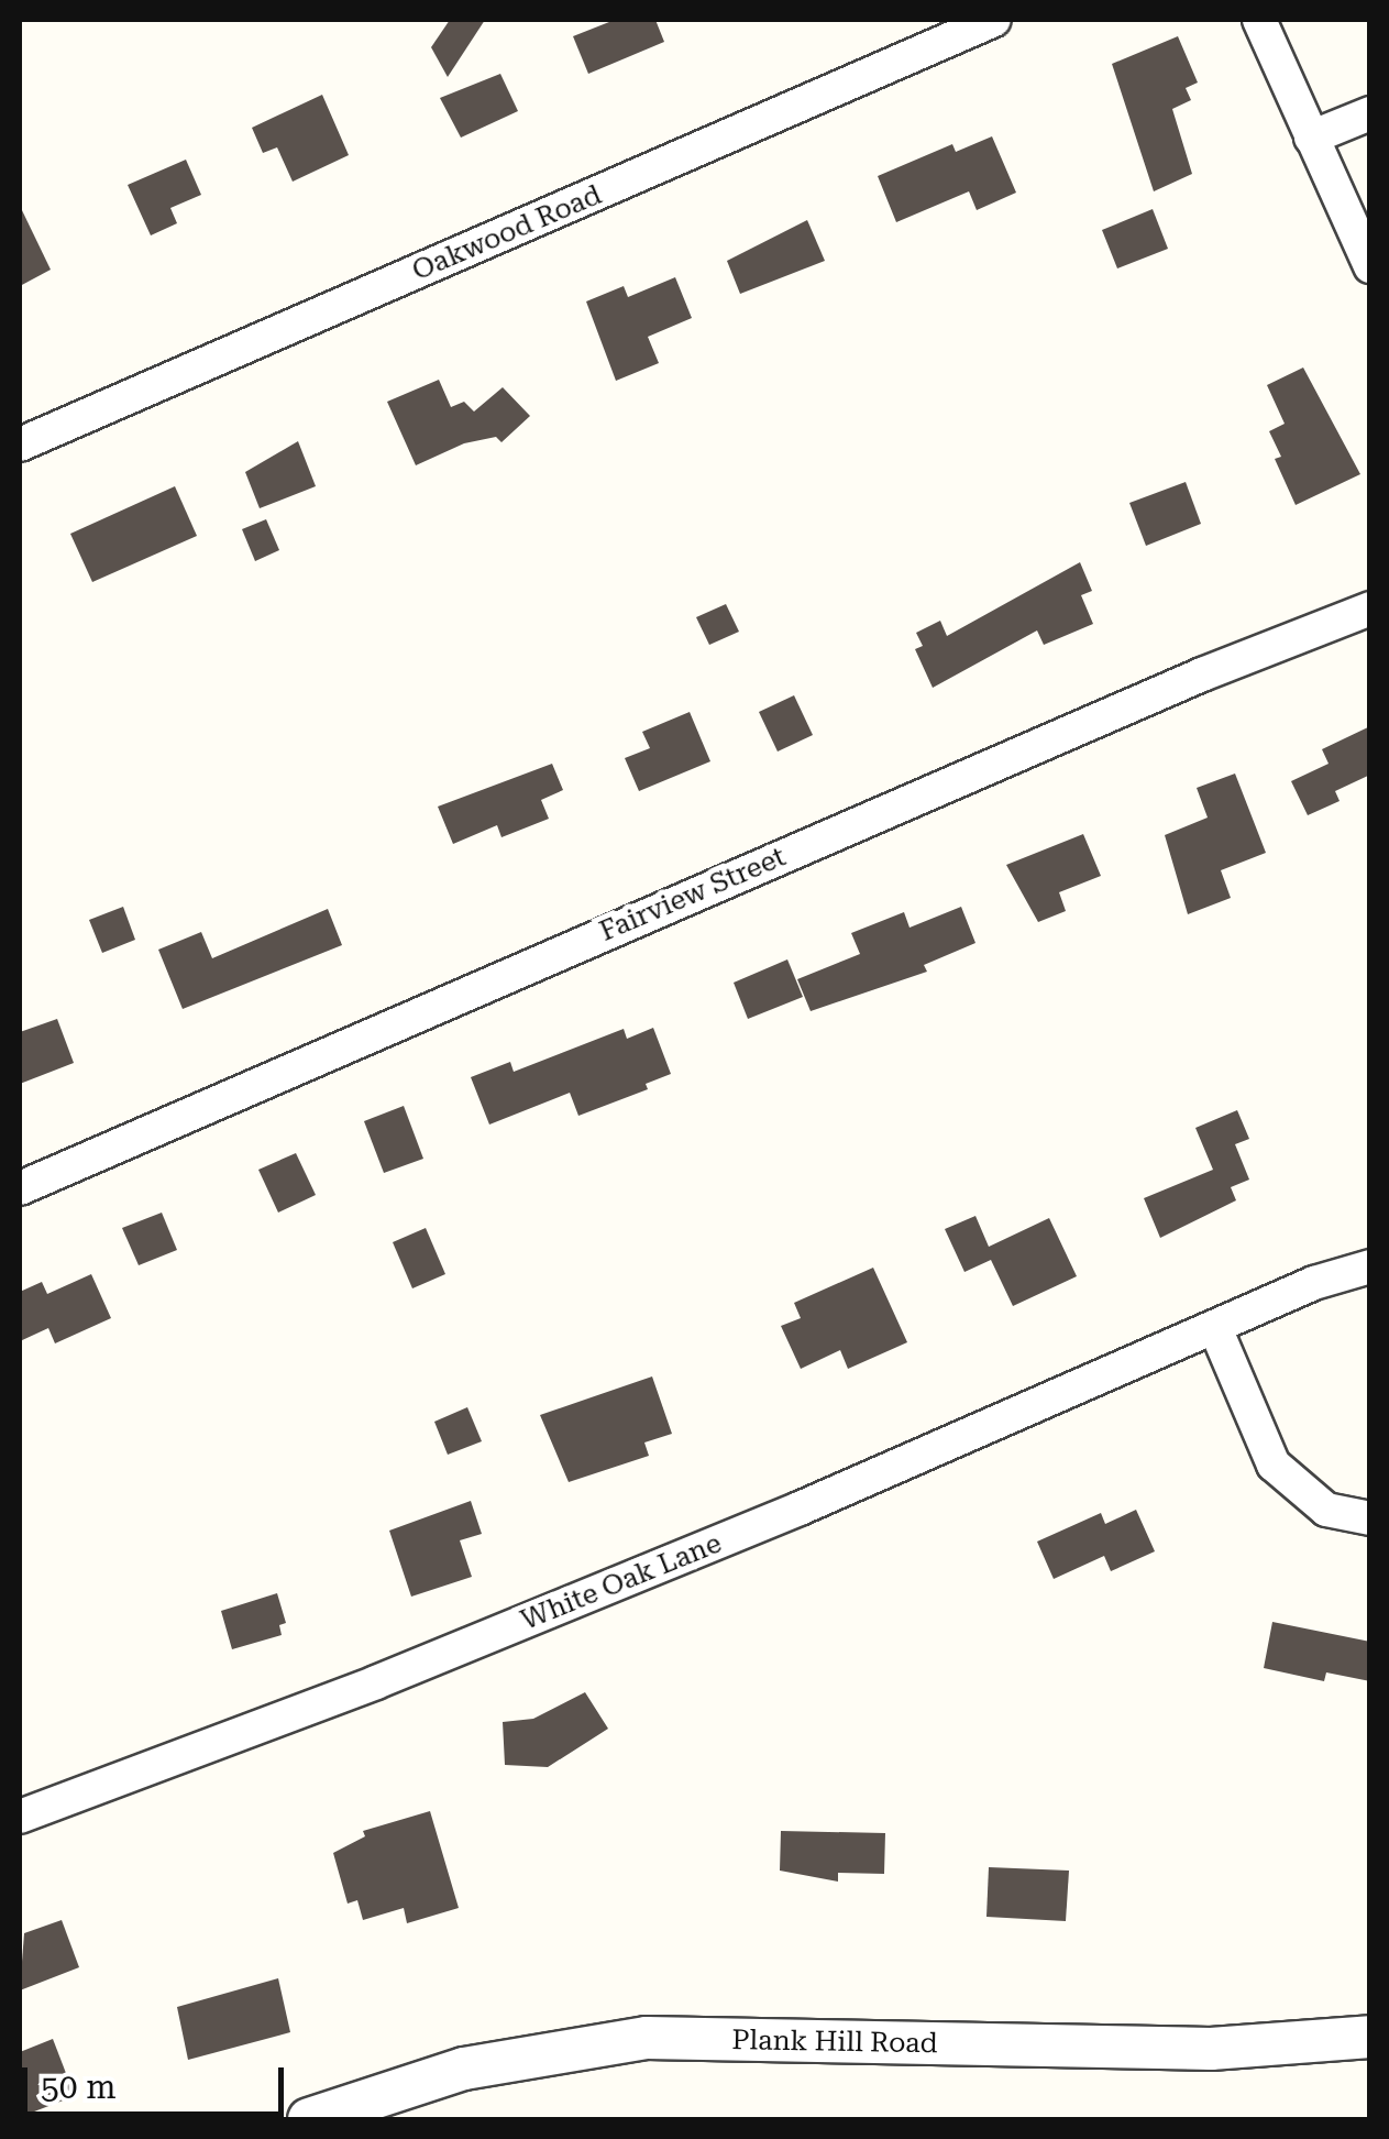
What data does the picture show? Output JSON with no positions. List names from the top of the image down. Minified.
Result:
{"streets":{"street":["Oakwood Road","Fairview Street","White Oak Lane","Plank Hill Road"]},"scale_bar":"50 m"}
